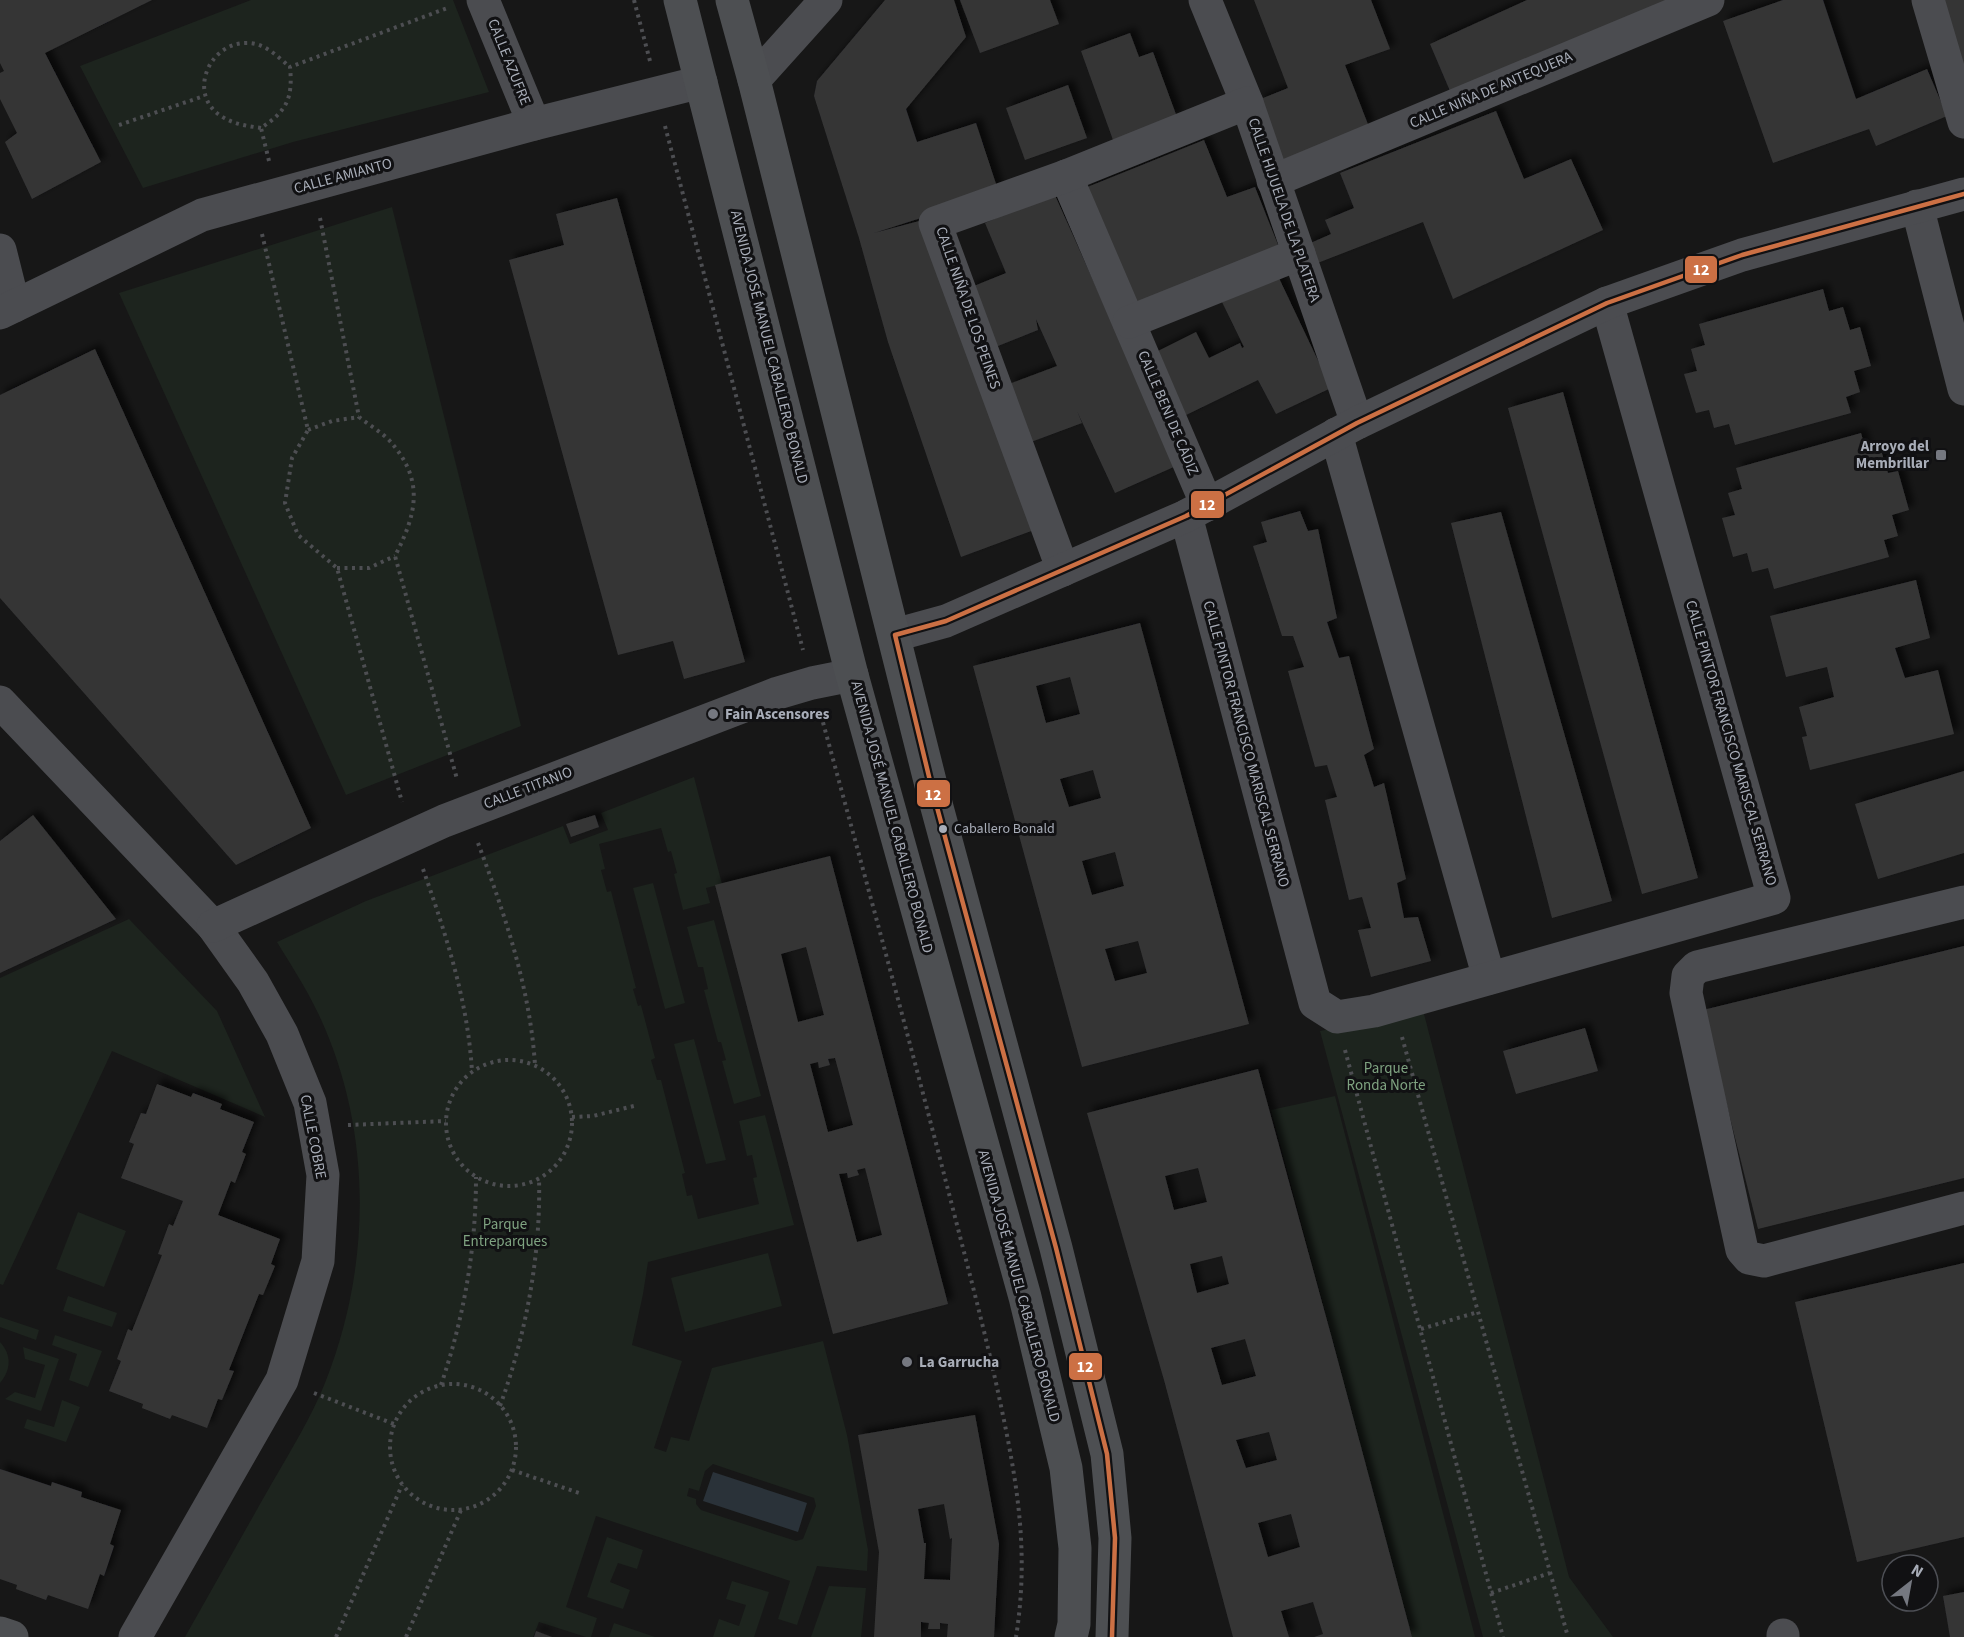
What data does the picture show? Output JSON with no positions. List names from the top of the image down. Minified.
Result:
{"streets":{"main road":["AVENIDA JOSÉ MANUEL CABALLERO BONALD"],"street":["CALLE AZUFRE","CALLE NIÑA DE ANTEQUERA","CALLE AMIANTO","CALLE HIJUELA DE LA PLATERA","CALLE NIÑA DE LOS PEINES","CALLE BENI DE CÁDIZ","CALLE PINTOR FRANCISCO MARISCAL SERRANO","CALLE TITANIO","CALLE COBRE"]},"crossings":[["CALLE AZUFRE","CALLE AMIANTO"],["CALLE NIÑA DE ANTEQUERA","CALLE HIJUELA DE LA PLATERA"],["CALLE AMIANTO","AVENIDA JOSÉ MANUEL CABALLERO BONALD"],["CALLE HIJUELA DE LA PLATERA","CALLE NIÑA DE LOS PEINES"],["CALLE NIÑA DE LOS PEINES","CALLE BENI DE CÁDIZ"],["AVENIDA JOSÉ MANUEL CABALLERO BONALD","CALLE TITANIO"],["CALLE BENI DE CÁDIZ","CALLE PINTOR FRANCISCO MARISCAL SERRANO"],["CALLE TITANIO","CALLE COBRE"]],"parks":["Parque Ronda Norte","Parque Entreparques"],"places":{"transit":["Arroyo del Membrillar"],"other":["Fain Ascensores","Caballero Bonald","La Garrucha"]},"lines":["transit line 12"],"north":"top right"}
